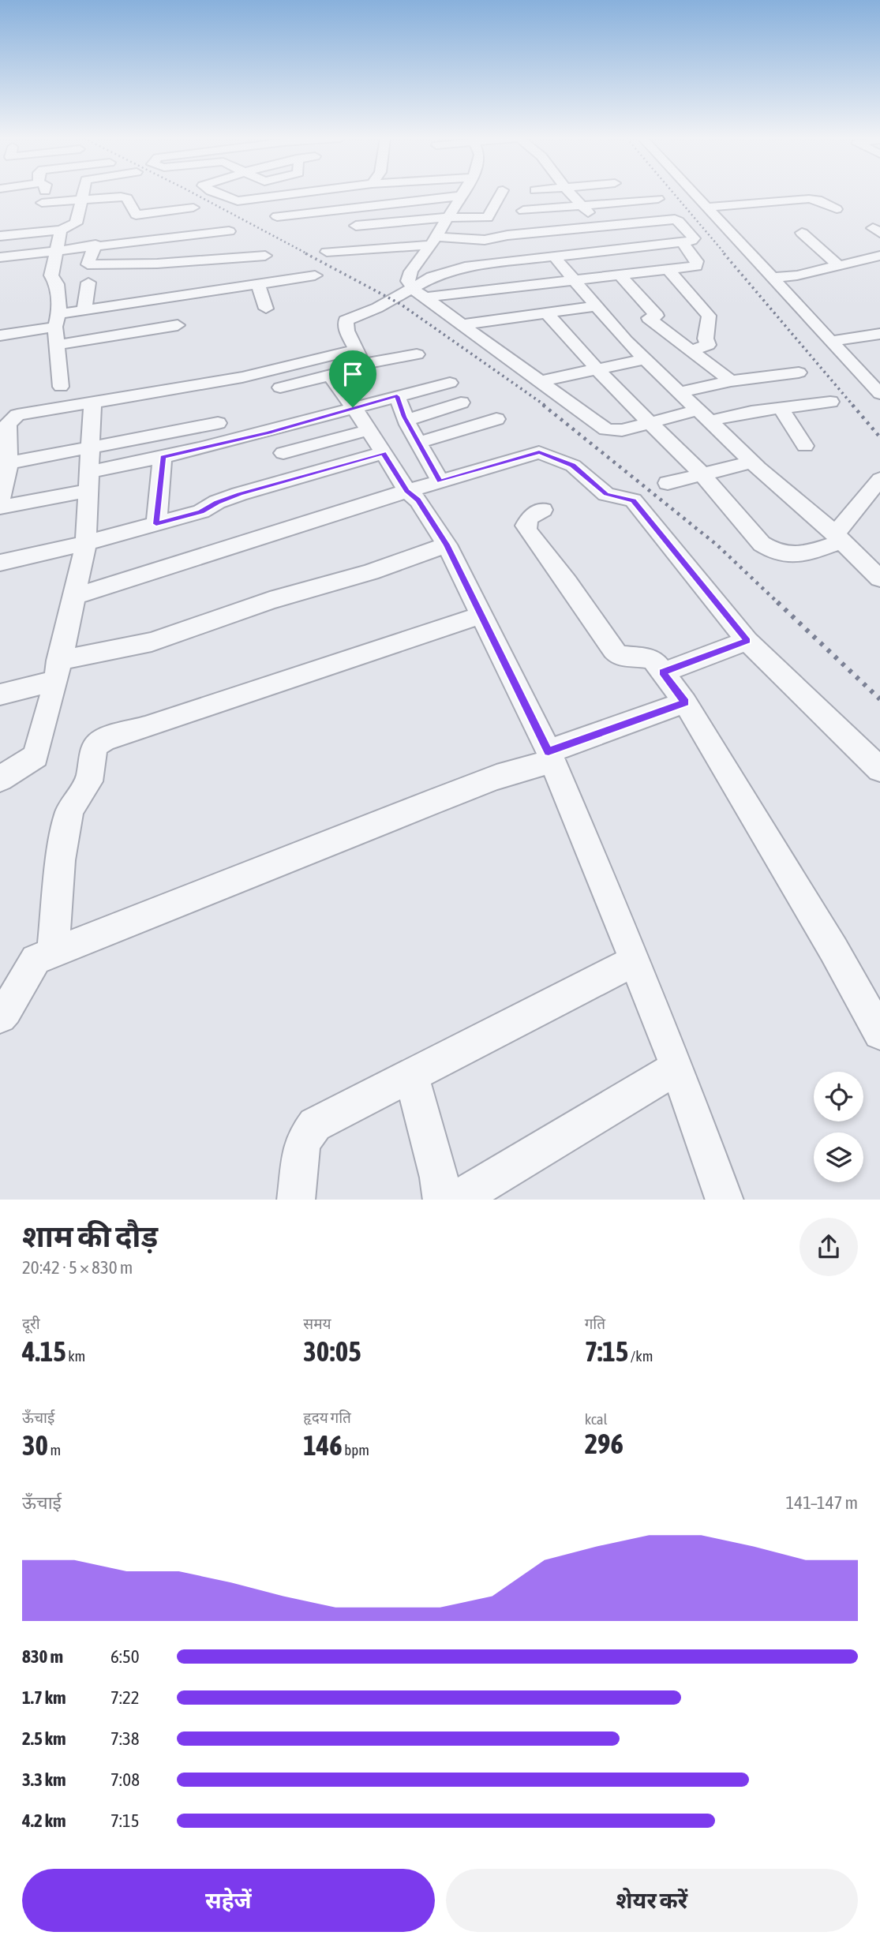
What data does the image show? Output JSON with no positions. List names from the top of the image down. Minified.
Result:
{"page":{"heading":["शाम की दौड़","20:42 · 5 × 830 m"],"stats":[["दूरी","4.15 km"],["समय","30:05"],["गति","7:15 /km"],["ऊँचाई","30 m"],["हृदय गति","146 bpm"],["kcal","296"]],"chart":["ऊँचाई","141–147 m"],"list":[{"name":"830 m","note":"6:50"},{"name":"1.7 km","note":"7:22"},{"name":"2.5 km","note":"7:38"},{"name":"3.3 km","note":"7:08"},{"name":"4.2 km","note":"7:15"}],"buttons":["सहेजें","शेयर करें"]}}
